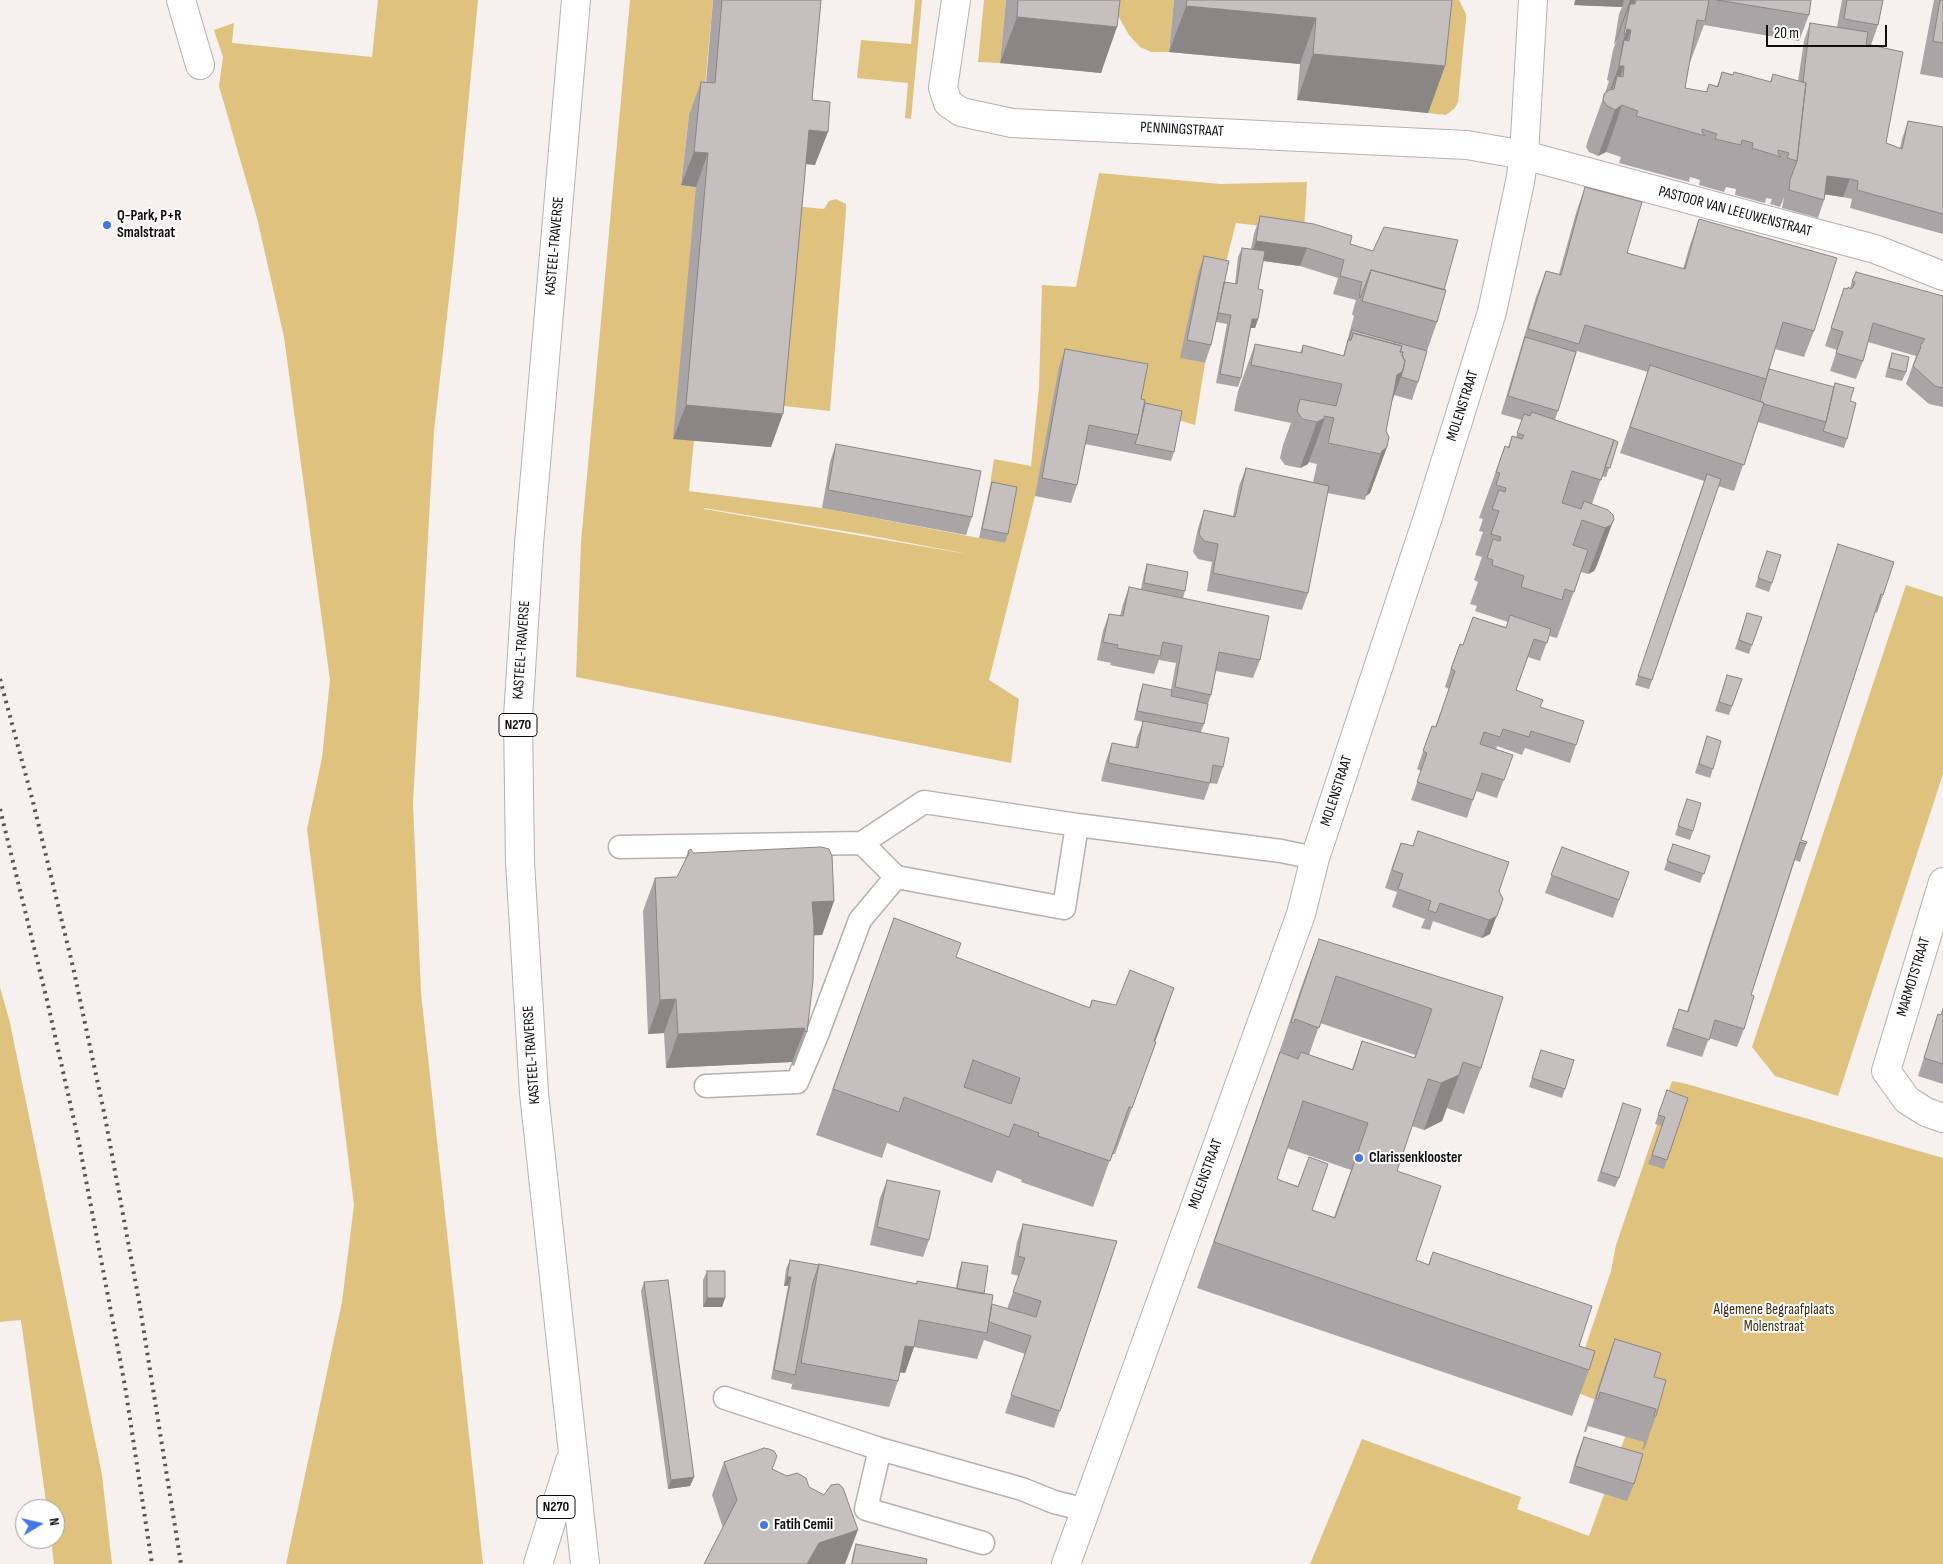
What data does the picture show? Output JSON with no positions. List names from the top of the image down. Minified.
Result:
{"streets":{"street":["PENNINGSTRAAT","PASTOOR VAN LEEUWENSTRAAT","KASTEEL-TRAVERSE","MOLENSTRAAT","N270","MARMOTSTRAAT"]},"crossings":[["PENNINGSTRAAT","PASTOOR VAN LEEUWENSTRAAT"],["PENNINGSTRAAT","MOLENSTRAAT"],["PASTOOR VAN LEEUWENSTRAAT","MOLENSTRAAT"]],"parks":["Algemene Begraafplaats Molenstraat"],"places":["Q-Park, P+R Smalstraat","Clarissenklooster","Fatih Cemii"],"scale_bar":"20 m","north":"right"}
